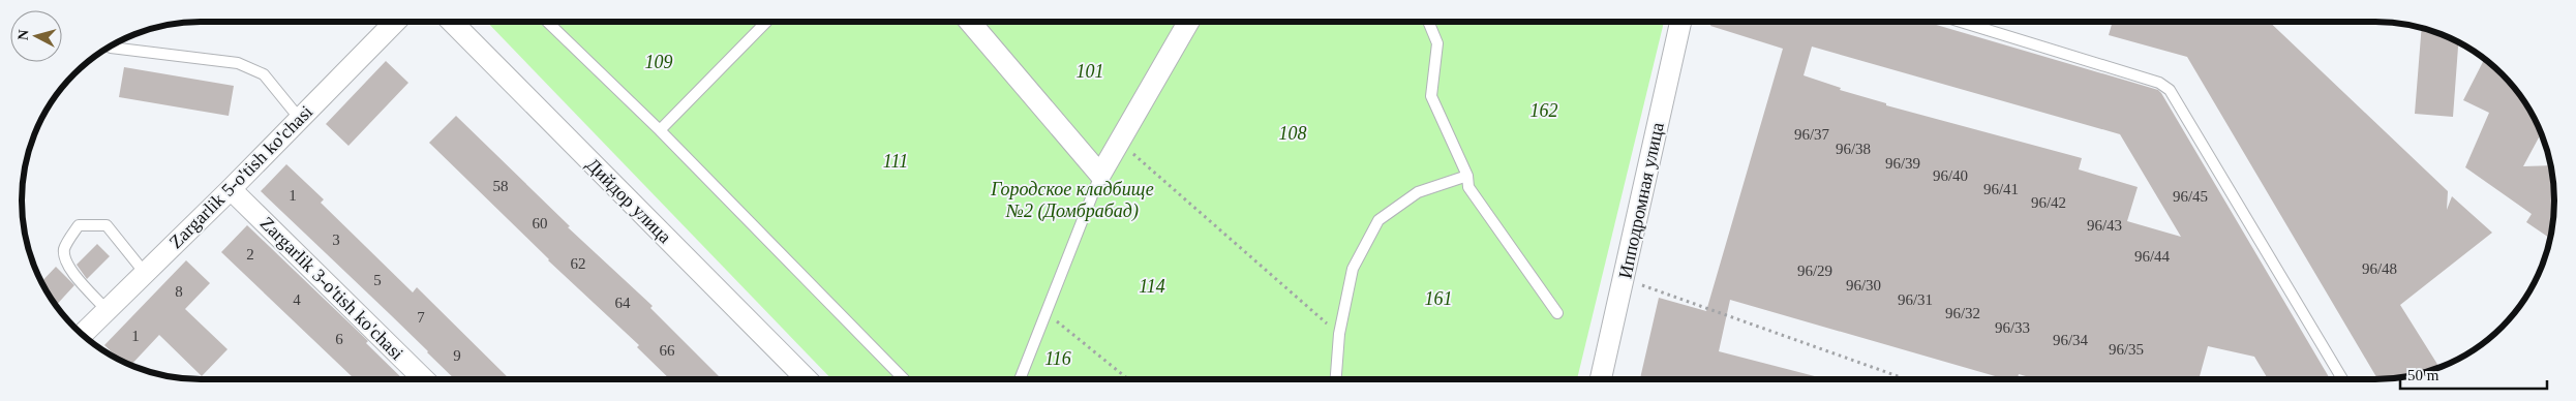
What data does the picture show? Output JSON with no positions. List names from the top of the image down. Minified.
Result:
{"streets":{"street":["Zargarlik 5-o'tish ko'chasi","Дийдор улица","Ипподромная улица","Zargarlik 3-o'tish ko'chasi"]},"crossings":[["Zargarlik 5-o'tish ko'chasi","Zargarlik 3-o'tish ko'chasi"]],"parks":["109","101","162","108","111","Городское кладбище №2 (Домбрабад)","114","161","116"],"house_numbers":["96/37","96/38","96/39","96/40","58","96/41","1","96/45","96/42","60","96/43","3","2","96/44","62","96/48","96/29","5","96/30","8","4","96/31","64","96/32","7","96/33","1","6","96/34","96/35","66","9"],"scale_bar":"50 m","north":"left"}
